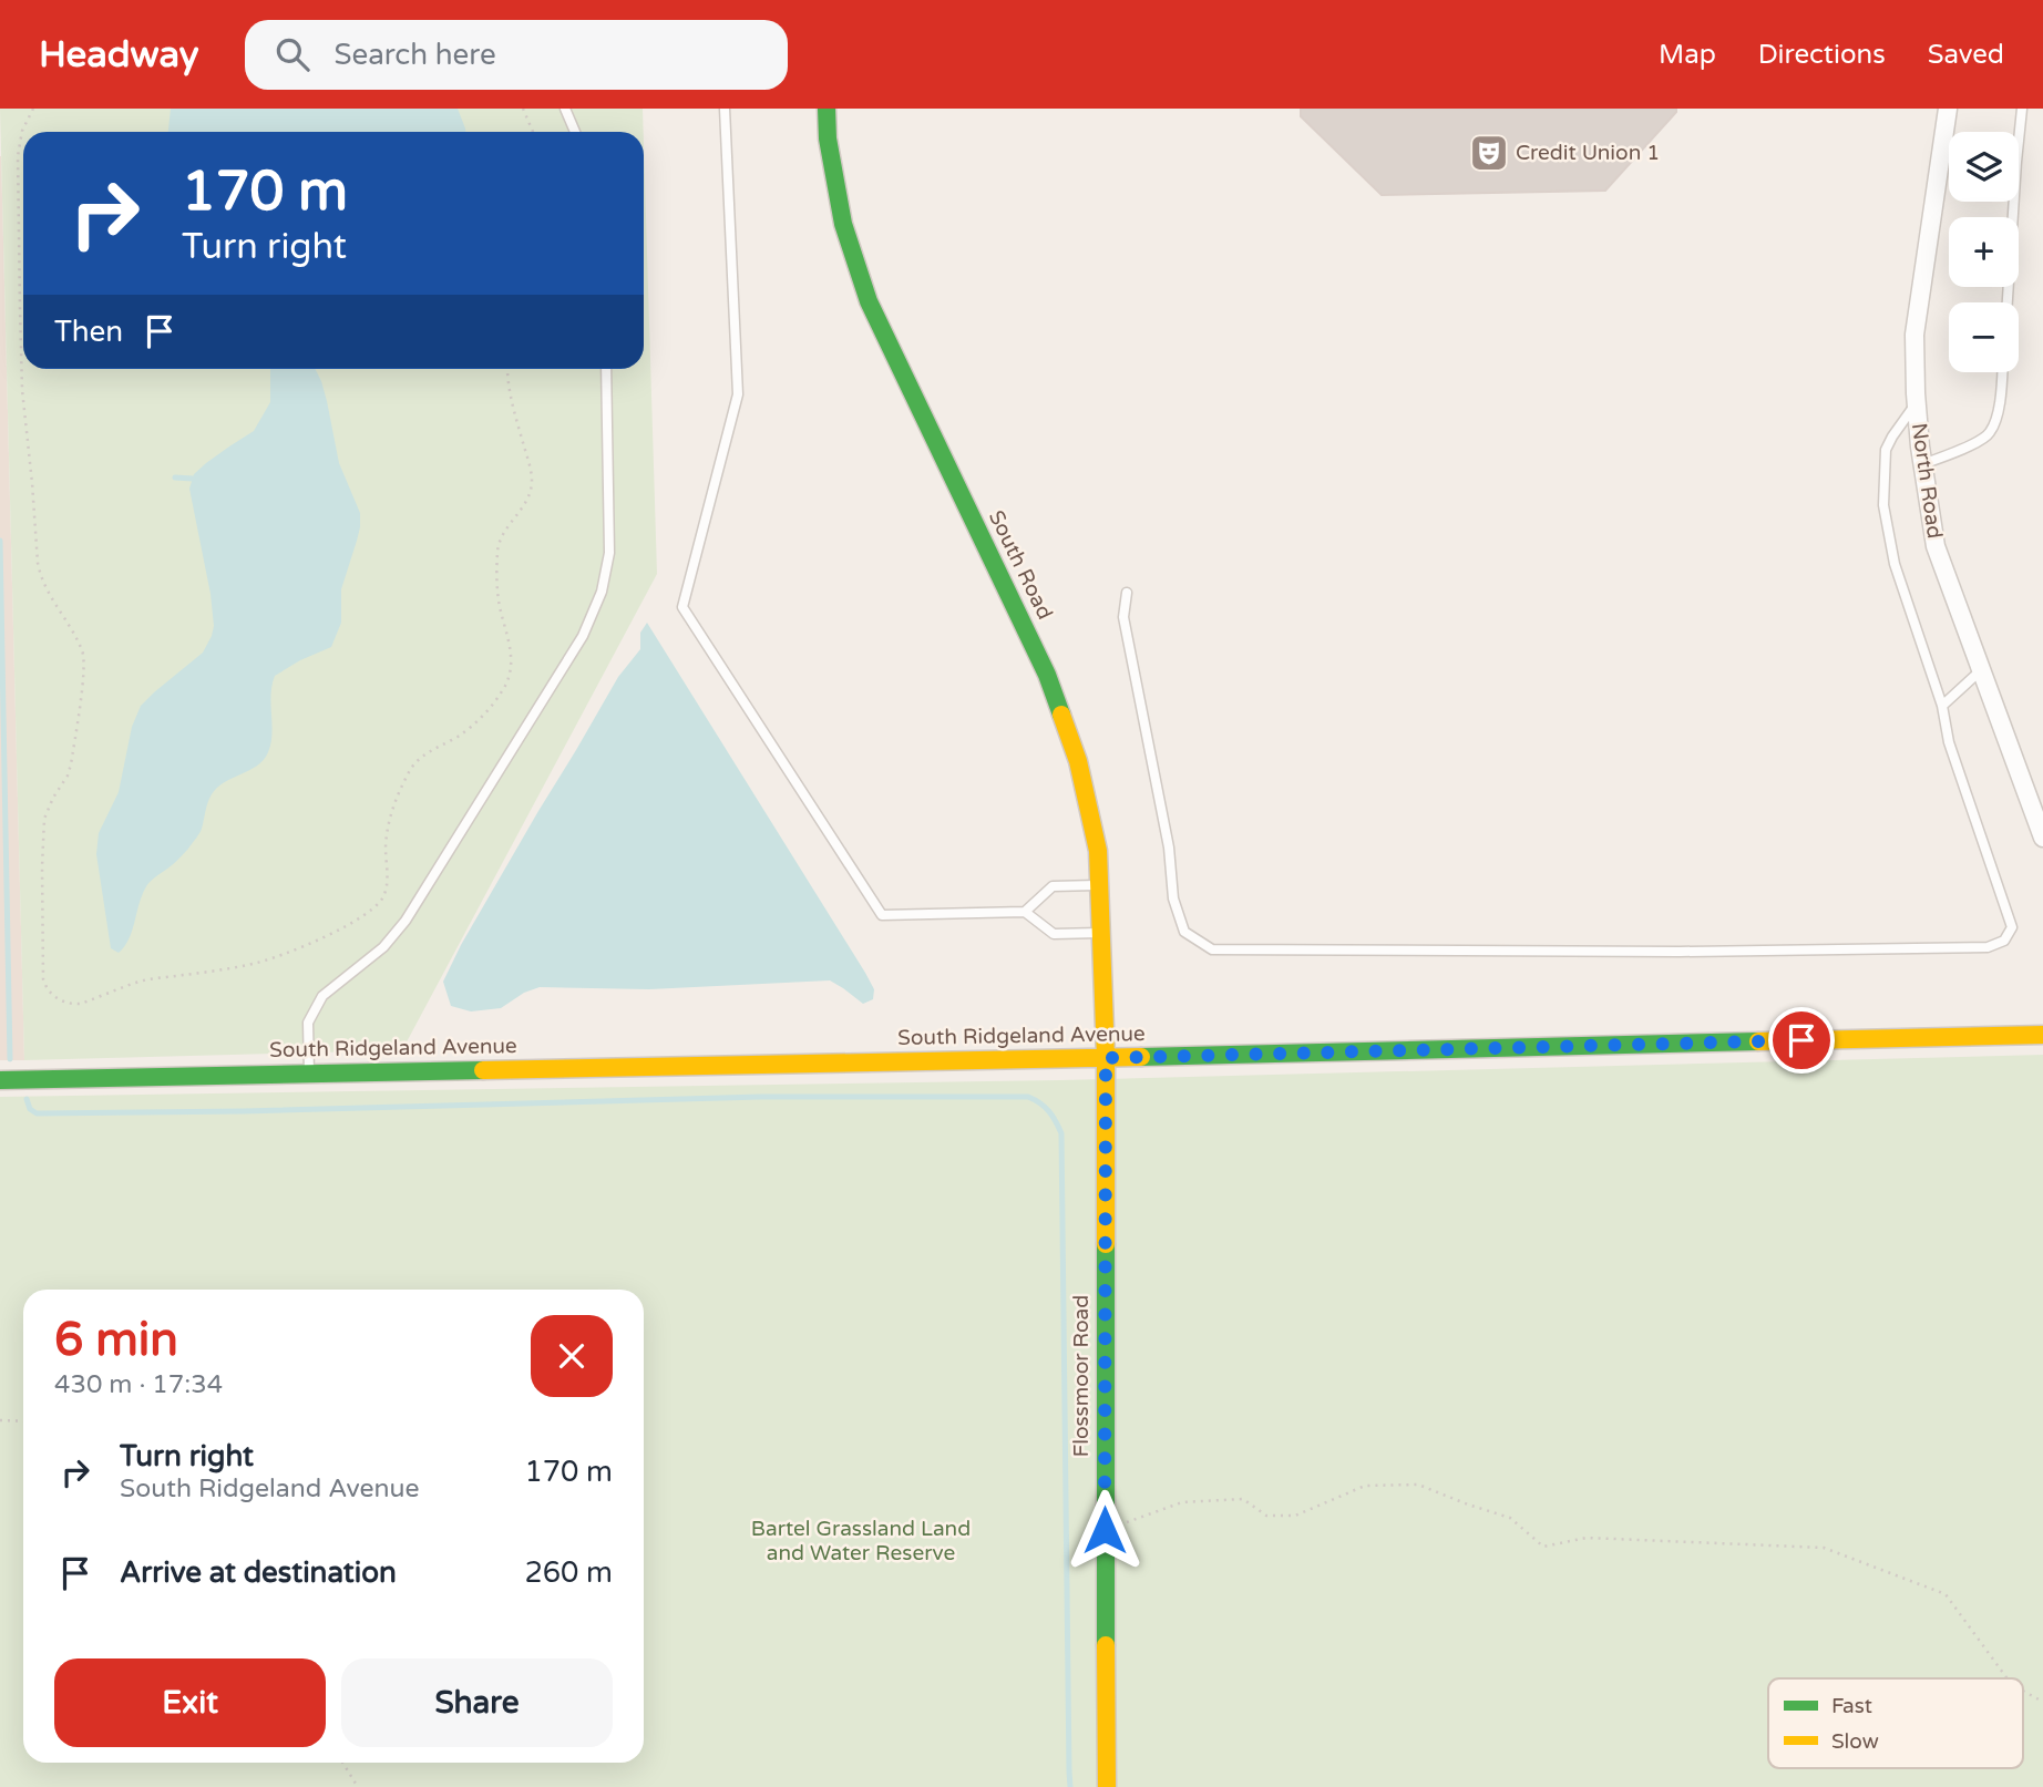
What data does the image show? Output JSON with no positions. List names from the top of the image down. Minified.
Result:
{"streets":{"street":["North Road","South Road","South Ridgeland Avenue","Flossmoor Road"]},"crossings":[["South Road","South Ridgeland Avenue"],["South Road","Flossmoor Road"],["South Ridgeland Avenue","Flossmoor Road"]],"parks":["Bartel Grassland Land and Water Reserve"],"places":{"theatre":["Credit Union 1"]},"legend":["Fast","Slow"],"page":{"header":"Headway","search":"Search here","nav":["Map","Directions","Saved"],"map_buttons":["+","−"],"turn":["170 m","Turn right"],"then":"Then","heading":["6 min","430 m · 17:34"],"list":[{"name":"Turn right","note":"South Ridgeland Avenue","value":"170 m"},{"name":"Arrive at destination","value":"260 m"}],"buttons":["Exit","Share"]}}
